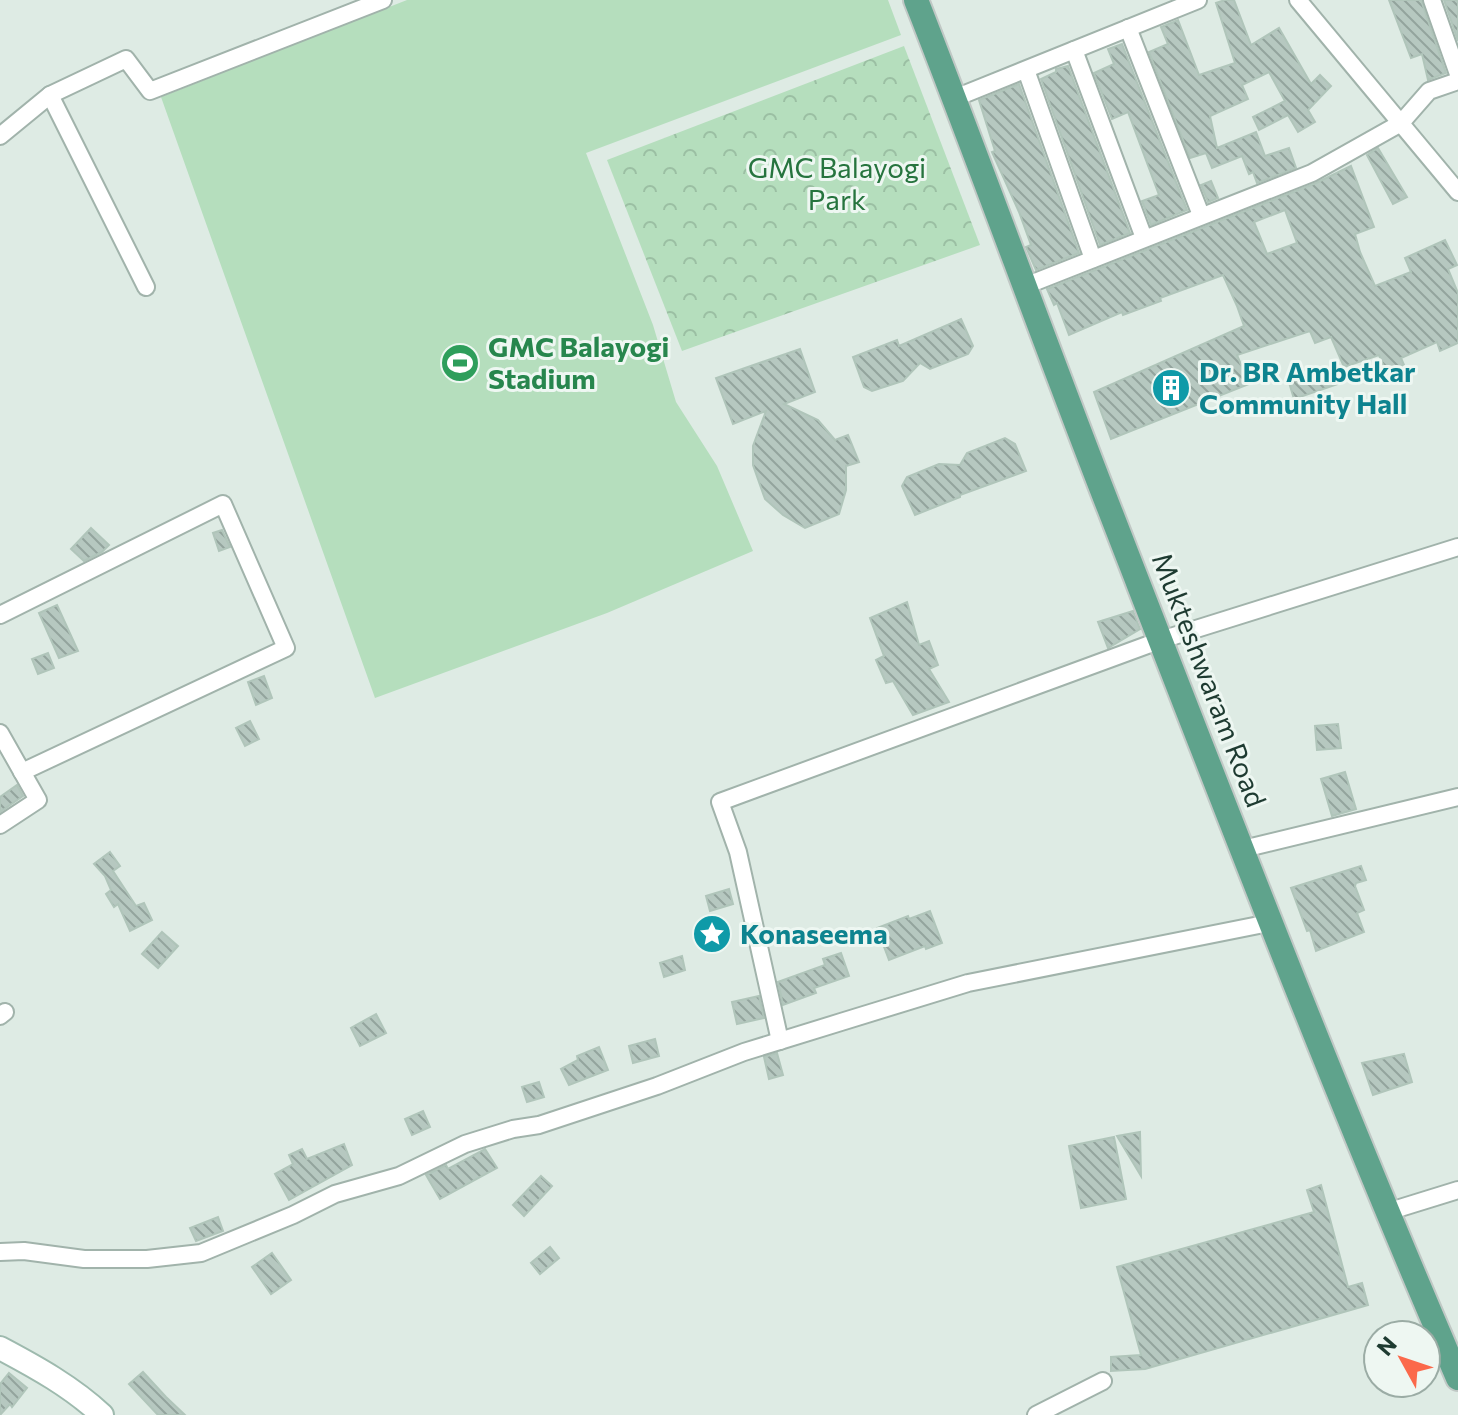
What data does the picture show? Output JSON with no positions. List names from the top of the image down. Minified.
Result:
{"streets":{"main road":["Mukteshwaram Road"]},"parks":["GMC Balayogi Park"],"places":{"sports":["GMC Balayogi Stadium"],"building":["Dr. BR Ambetkar Community Hall"],"place":["Konaseema"]},"north":"top left"}
